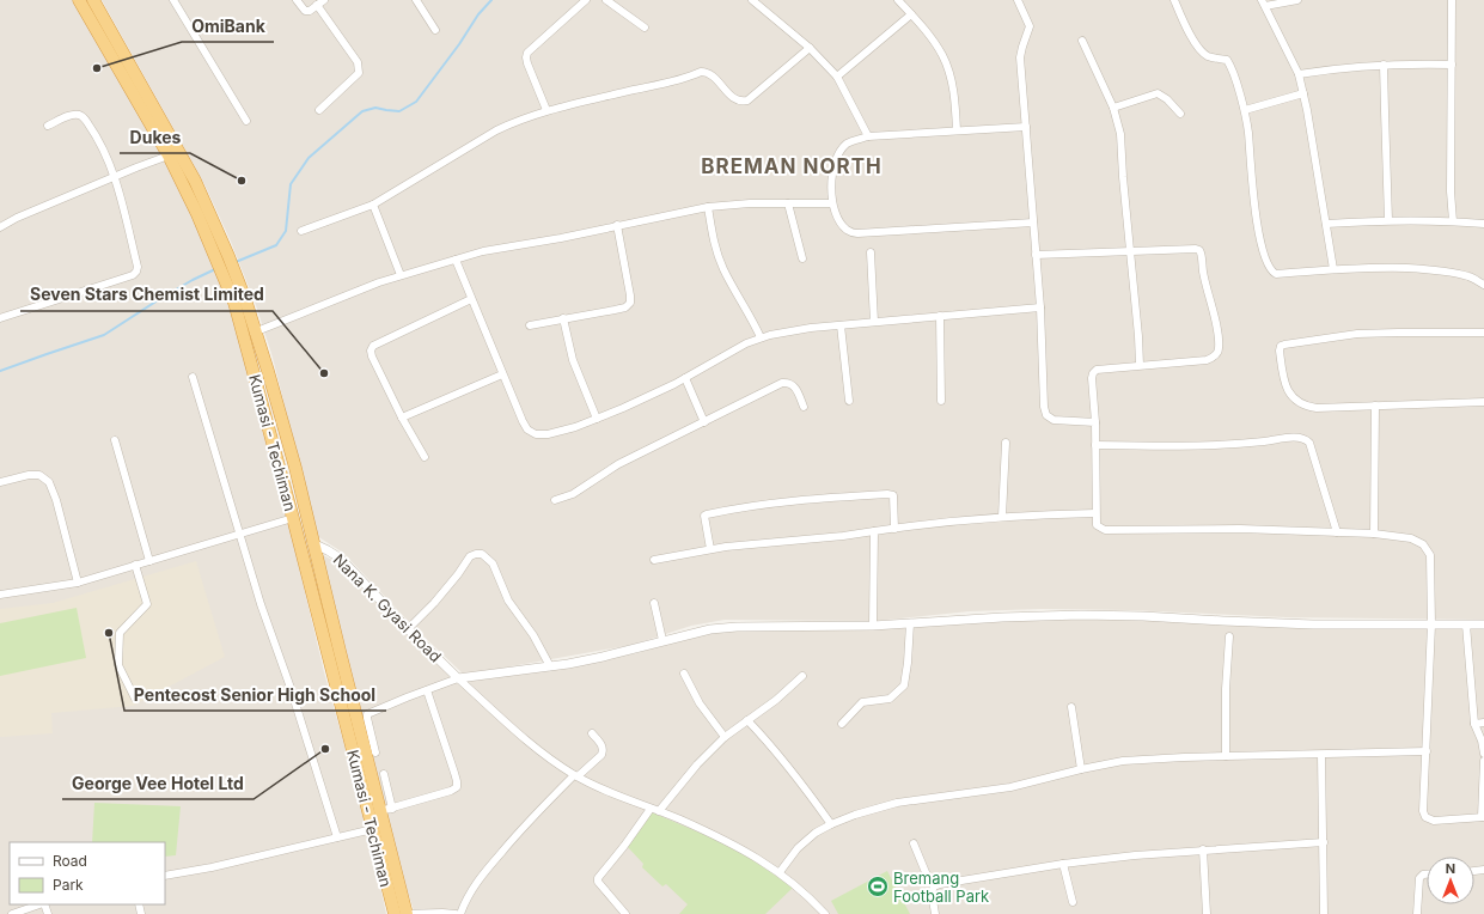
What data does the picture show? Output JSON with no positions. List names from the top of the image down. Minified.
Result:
{"streets":{"highway":["Kumasi - Techiman"],"street":["Nana K. Gyasi Road"]},"districts":["BREMAN NORTH"],"places":{"other":["OmiBank","Dukes","Seven Stars Chemist Limited","Pentecost Senior High School","George Vee Hotel Ltd"],"sports":["Bremang Football Park"]},"legend":["Road","Park"],"north":"top"}
